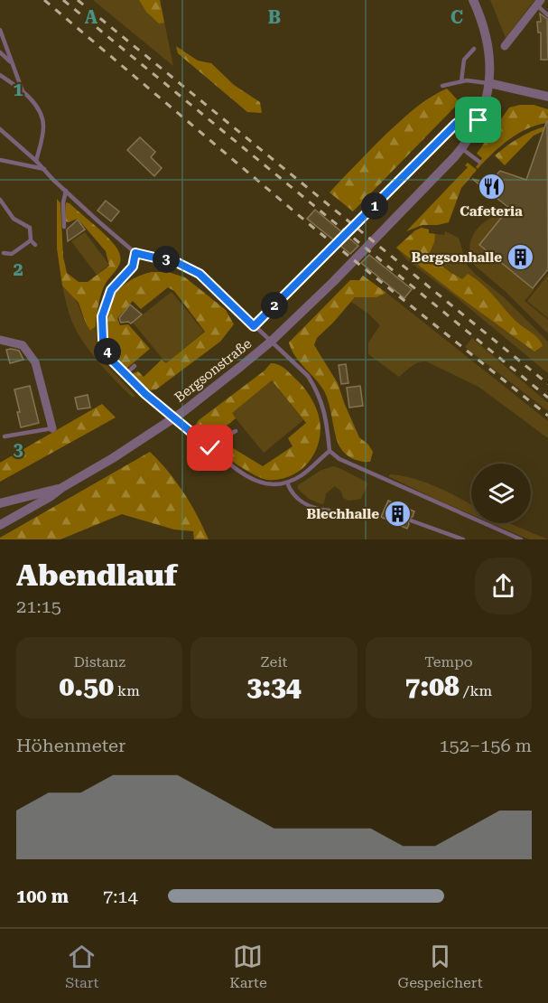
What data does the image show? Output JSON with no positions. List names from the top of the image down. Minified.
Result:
{"streets":{"street":["Bergsonstraße"]},"places":{"restaurant":["Cafeteria"],"building":["Bergsonhalle","Blechhalle"]},"page":{"pins":["1","3","2","4"],"heading":["Abendlauf","21:15"],"stats":[["Distanz","0.50 km"],["Zeit","3:34"],["Tempo","7:08 /km"]],"chart":["Höhenmeter","152–156 m"],"list":[{"name":"100 m","note":"7:14"}],"tabs":["Start","Karte","Gespeichert"]},"grid":{"columns":["A","B","C"],"rows":["1","2","3"]}}
